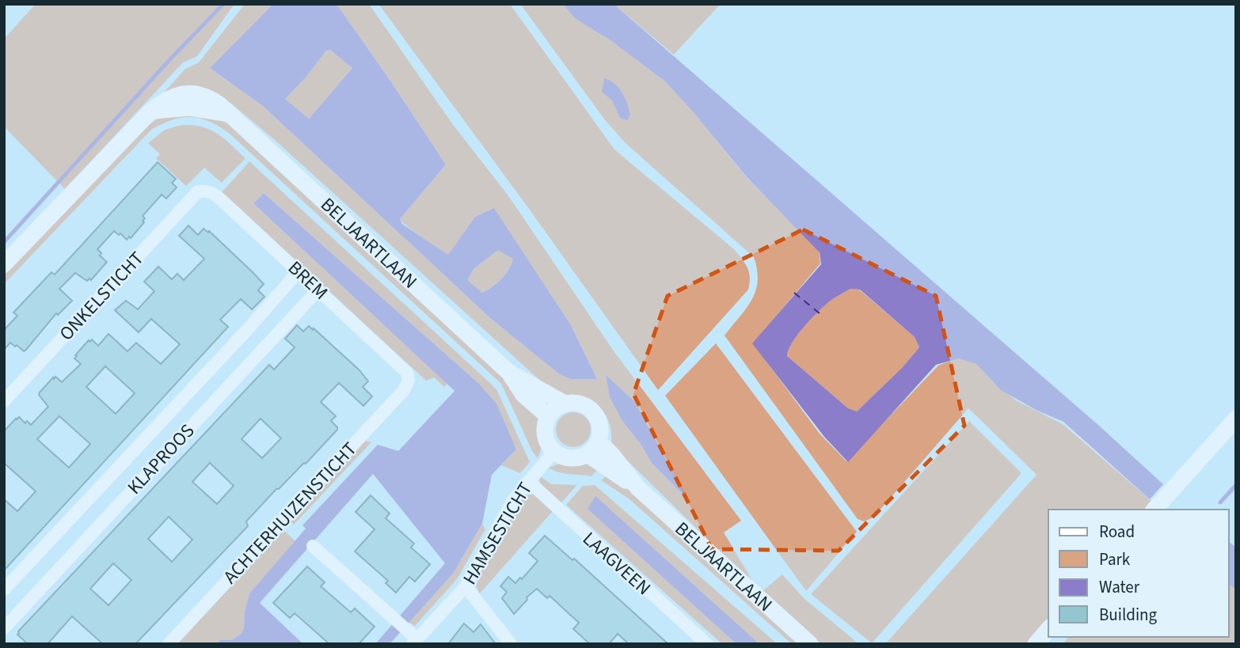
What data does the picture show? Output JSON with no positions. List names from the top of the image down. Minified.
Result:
{"streets":{"street":["BELJAARTLAAN","BREM","ONKELSTICHT","KLAPROOS","ACHTERHUIZENSTICHT","HAMSESTICHT","LAAGVEEN"]},"crossings":[["BELJAARTLAAN","HAMSESTICHT"],["BREM","ONKELSTICHT"],["BREM","KLAPROOS"],["BREM","ACHTERHUIZENSTICHT"],["HAMSESTICHT","LAAGVEEN"]],"legend":["Road","Park","Water","Building"]}
